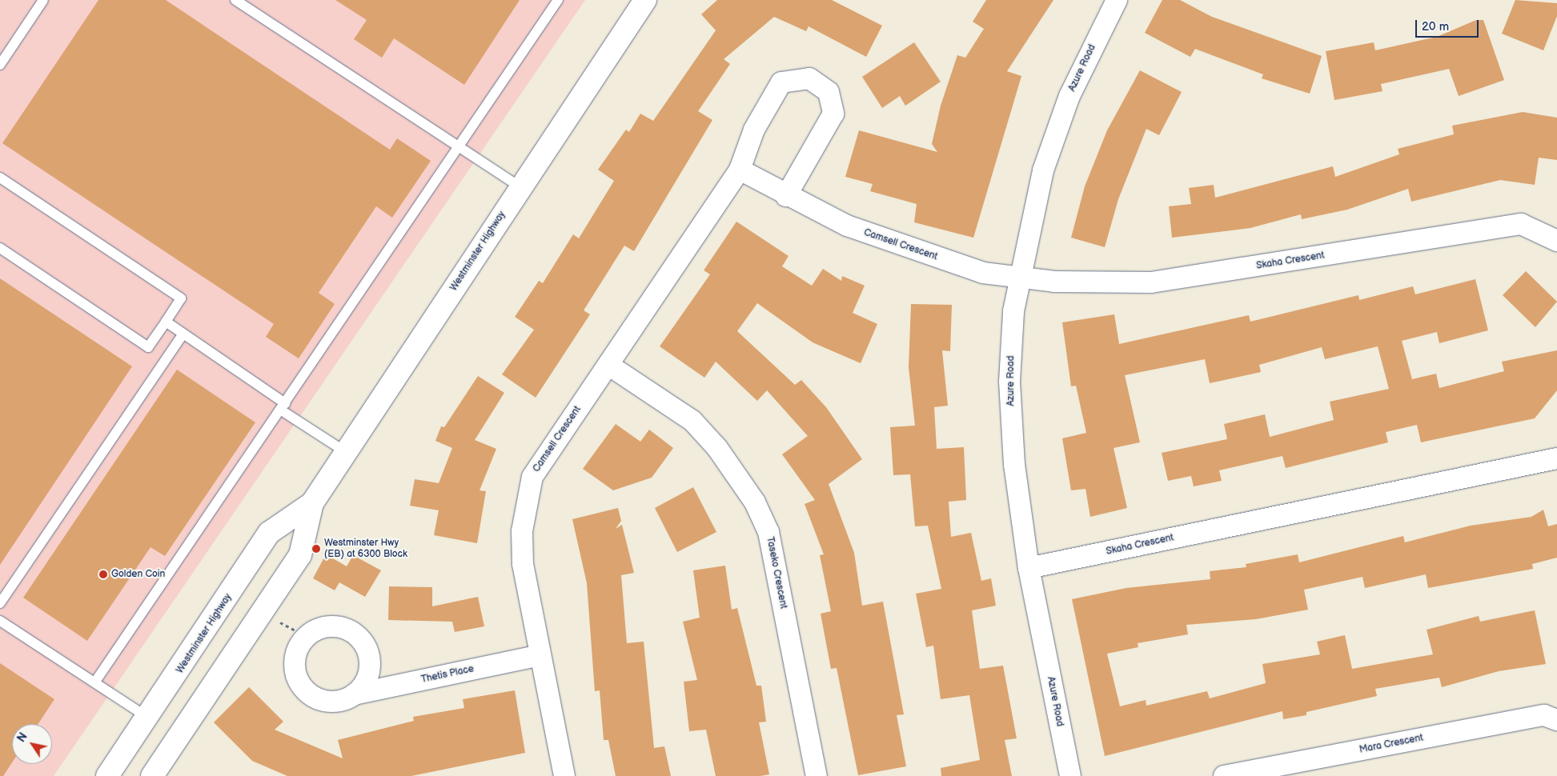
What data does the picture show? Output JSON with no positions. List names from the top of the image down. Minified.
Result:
{"streets":{"main road":["Westminster Highway"],"street":["Azure Road","Camsell Crescent","Skaha Crescent","Taseko Crescent","Thetis Place","Mara Crescent"]},"crossings":[["Azure Road","Camsell Crescent"],["Azure Road","Skaha Crescent"],["Camsell Crescent","Skaha Crescent"],["Camsell Crescent","Taseko Crescent"],["Camsell Crescent","Thetis Place"]],"places":["Westminster Hwy (EB) at 6300 Block","Golden Coin"],"scale_bar":"20 m","north":"top left"}
